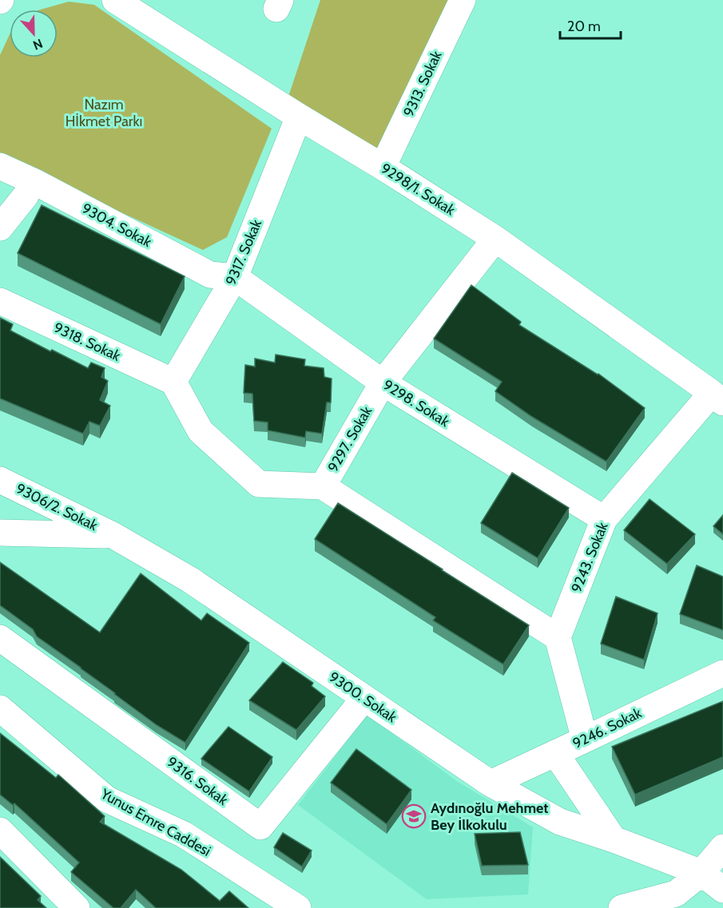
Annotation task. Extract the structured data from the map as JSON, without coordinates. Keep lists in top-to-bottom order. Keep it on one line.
{"streets":{"street":["9313. Sokak","9298/1. Sokak","9304. Sokak","9317. Sokak","9318. Sokak","9298. Sokak","9297. Sokak","9306/2. Sokak","9243. Sokak","9300. Sokak","9246. Sokak","9316. Sokak","Yunus Emre Caddesi"]},"crossings":[["9313. Sokak","9298/1. Sokak"],["9298/1. Sokak","9317. Sokak"],["9298/1. Sokak","9297. Sokak"],["9298/1. Sokak","9243. Sokak"],["9304. Sokak","9317. Sokak"],["9304. Sokak","9298. Sokak"],["9317. Sokak","9318. Sokak"],["9317. Sokak","9298. Sokak"],["9298. Sokak","9297. Sokak"],["9298. Sokak","9243. Sokak"],["9297. Sokak","9243. Sokak"],["9306/2. Sokak","9300. Sokak"],["9300. Sokak","9246. Sokak"],["9300. Sokak","9316. Sokak"]],"parks":["Nazım Hİkmet Parkı"],"places":{"school or university":["Aydınoğlu Mehmet Bey İlkokulu"]},"scale_bar":"20 m","north":"bottom"}
